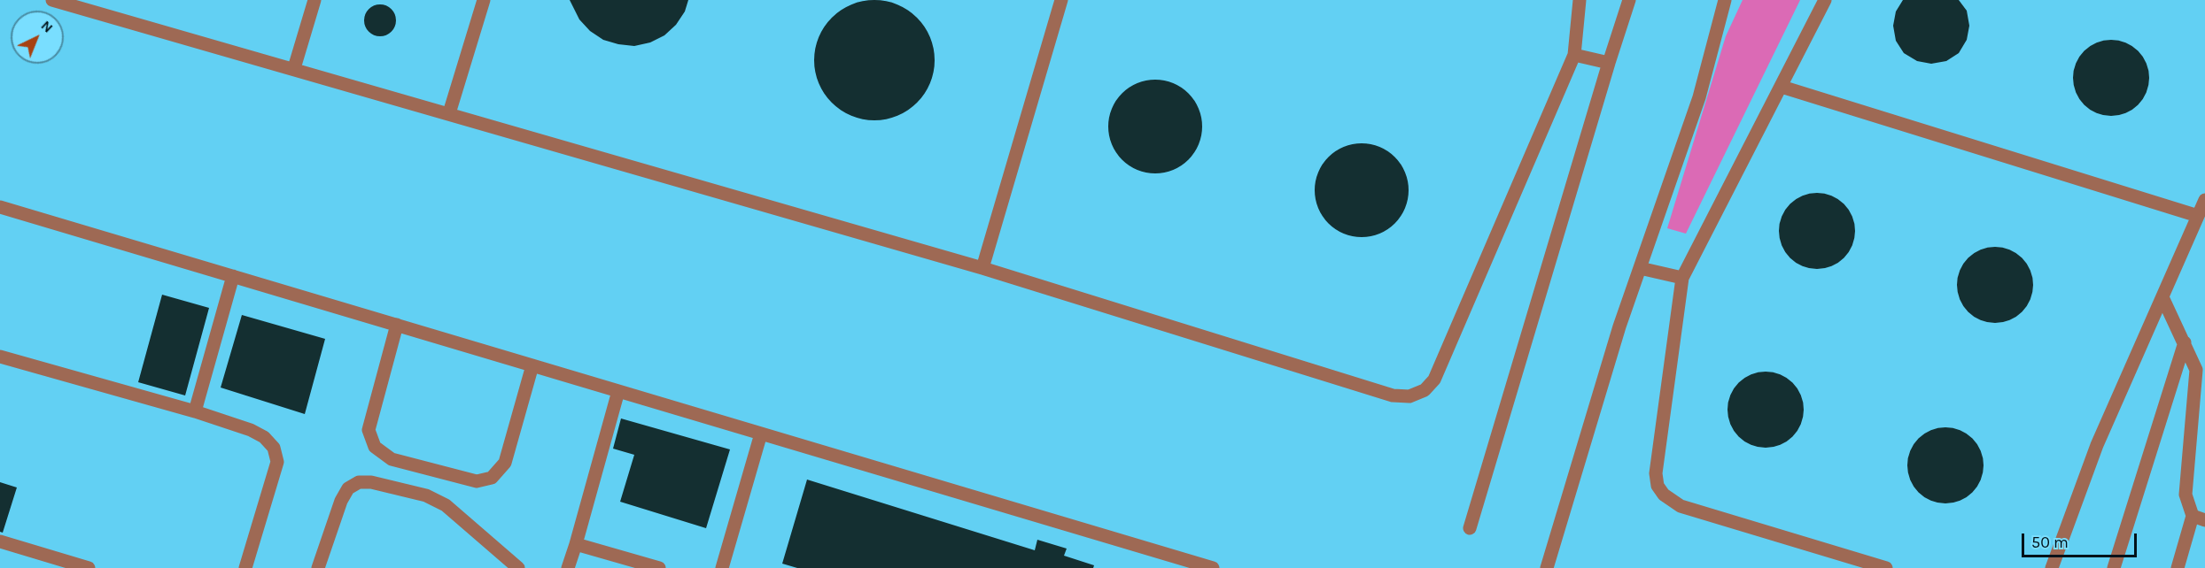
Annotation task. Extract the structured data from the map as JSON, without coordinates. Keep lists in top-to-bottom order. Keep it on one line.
{"scale_bar":"50 m","north":"top right"}
